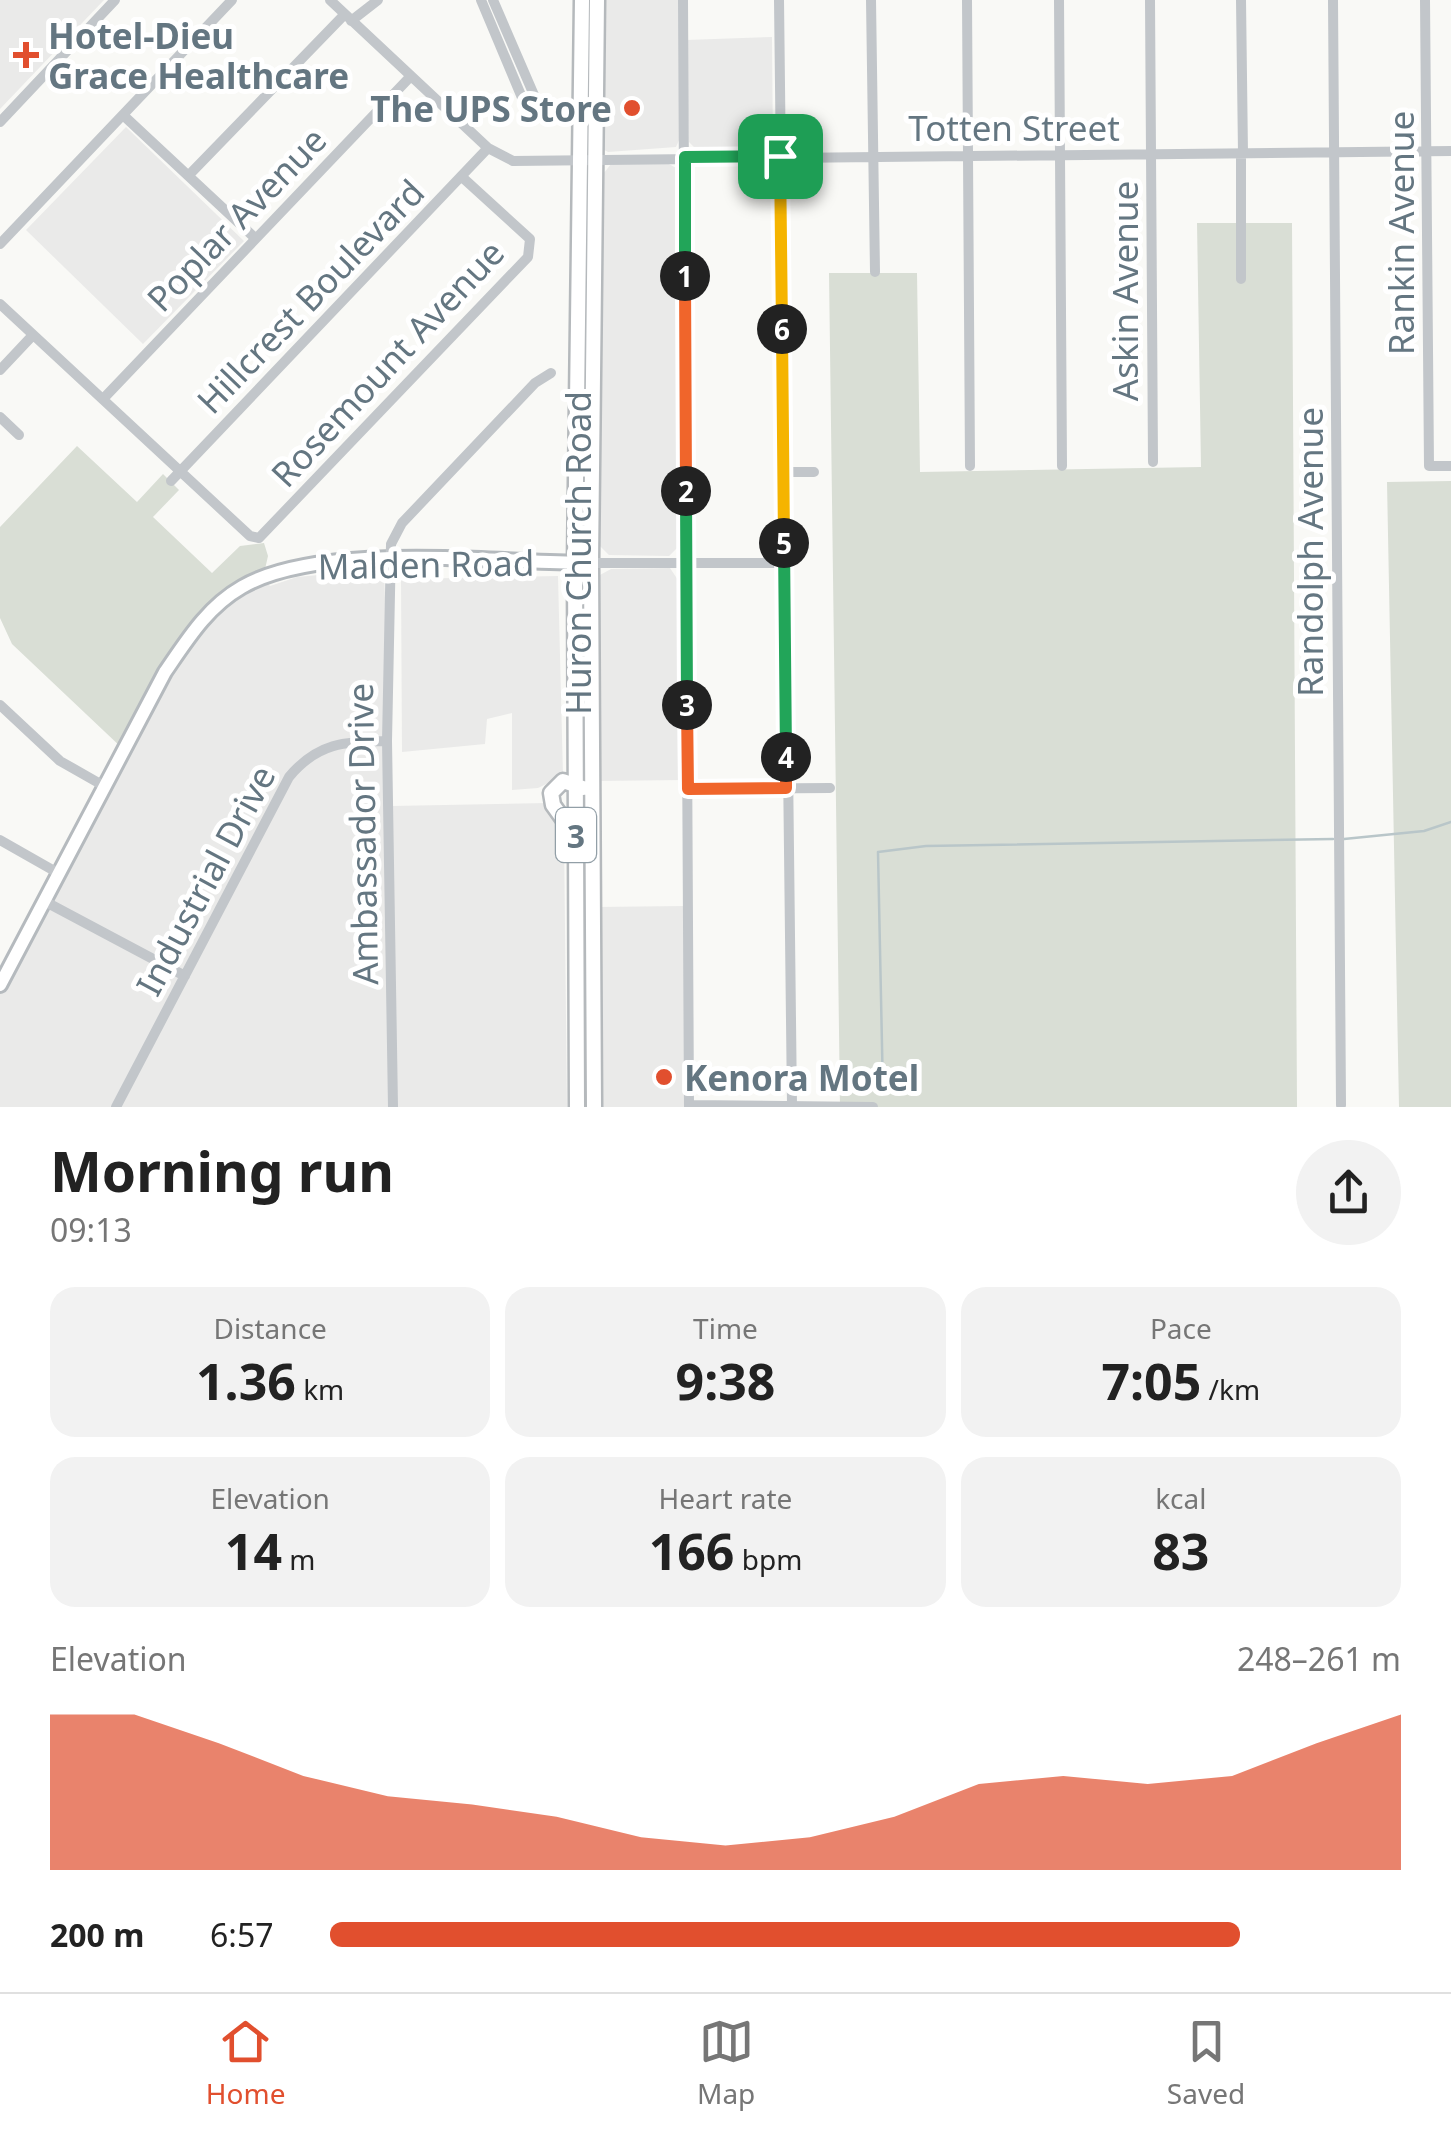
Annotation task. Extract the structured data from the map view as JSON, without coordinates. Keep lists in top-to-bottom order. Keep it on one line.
{"streets":{"highway":["Huron Church Road","3"],"main road":["Malden Road"],"street":["Totten Street","Poplar Avenue","Rankin Avenue","Askin Avenue","Hillcrest Boulevard","Rosemount Avenue","Randolph Avenue","Ambassador Drive","Industrial Drive"]},"crossings":[["Totten Street","Rankin Avenue"],["Totten Street","Askin Avenue"],["Totten Street","Hillcrest Boulevard"],["Totten Street","Randolph Avenue"],["Totten Street","Huron Church Road"],["Hillcrest Boulevard","Rosemount Avenue"],["Huron Church Road","Malden Road"],["Malden Road","Ambassador Drive"],["Ambassador Drive","Industrial Drive"]],"places":{"health":["Hotel-Dieu Grace Healthcare"],"other":["The UPS Store","Kenora Motel"]},"page":{"pins":["1","6","2","5","3","4"],"heading":["Morning run","09:13"],"stats":[["Distance","1.36 km"],["Time","9:38"],["Pace","7:05 /km"],["Elevation","14 m"],["Heart rate","166 bpm"],["kcal","83"]],"chart":["Elevation","248–261 m"],"list":[{"name":"200 m","note":"6:57"}],"tabs":["Home","Map","Saved"]}}
